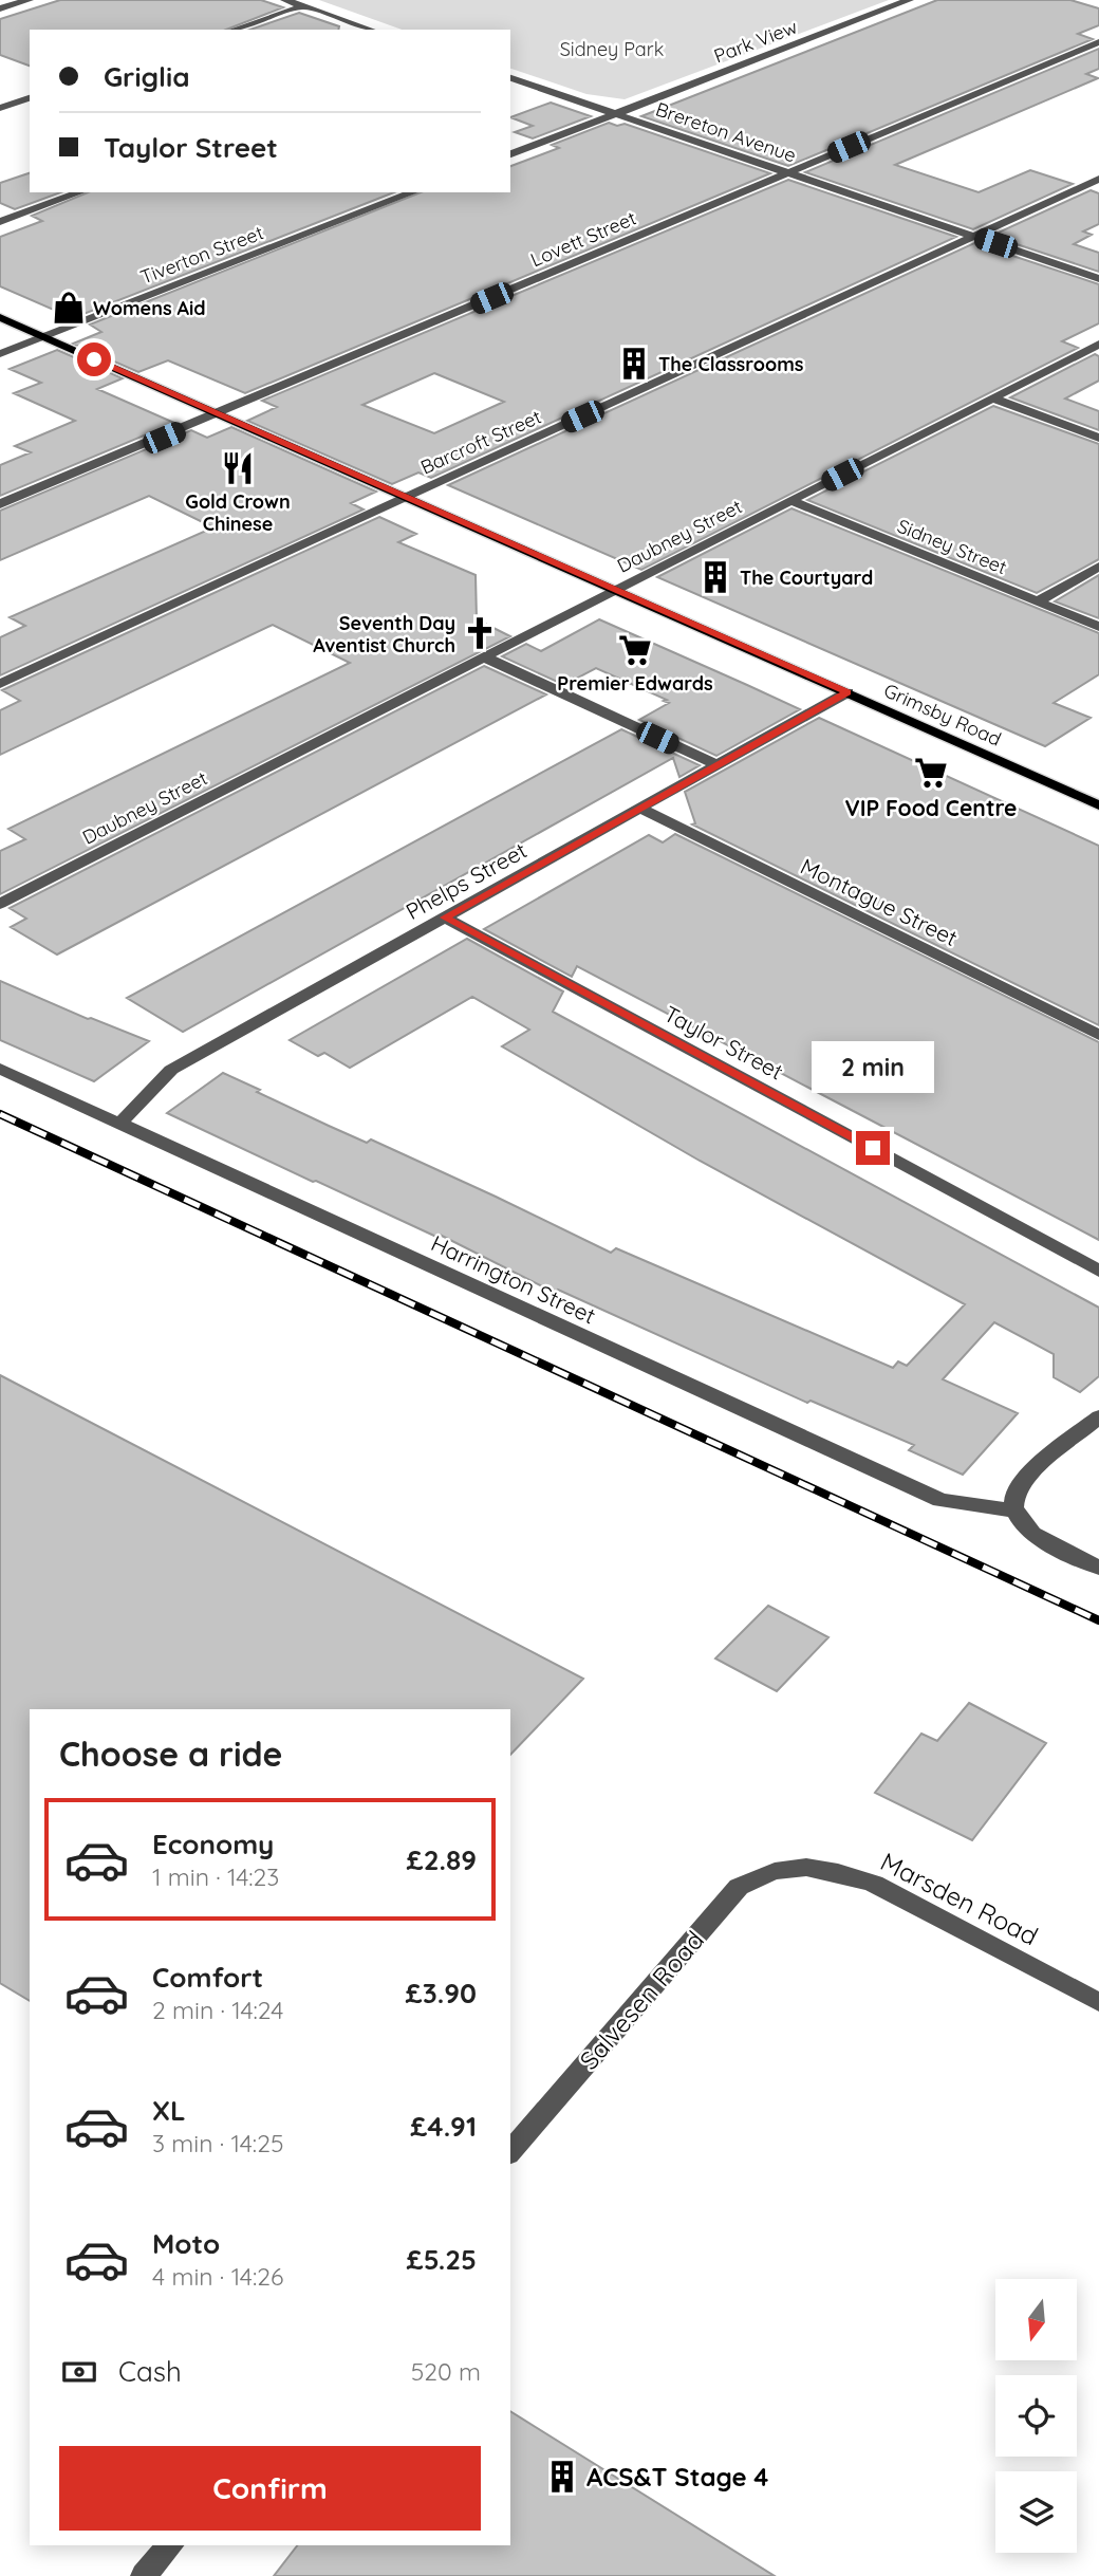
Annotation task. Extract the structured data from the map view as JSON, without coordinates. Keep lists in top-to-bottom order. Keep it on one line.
{"streets":{"main road":["Grimsby Road"],"street":["Park View","Brereton Avenue","Lovett Street","Tiverton Street","Barcroft Street","Daubney Street","Sidney Street","Phelps Street","Montague Street","Taylor Street","Harrington Street","Marsden Road","Salvesen Road"]},"crossings":[["Park View","Brereton Avenue"],["Brereton Avenue","Lovett Street"],["Brereton Avenue","Barcroft Street"],["Lovett Street","Grimsby Road"],["Tiverton Street","Grimsby Road"],["Barcroft Street","Grimsby Road"],["Daubney Street","Sidney Street"],["Daubney Street","Grimsby Road"],["Grimsby Road","Phelps Street"],["Phelps Street","Montague Street"],["Phelps Street","Taylor Street"],["Phelps Street","Harrington Street"],["Marsden Road","Salvesen Road"]],"parks":["Sidney Park"],"places":{"shop":["Womens Aid"],"building":["The Classrooms","The Courtyard","ACS&T Stage 4"],"restaurant":["Gold Crown Chinese"],"church":["Seventh Day Aventist Church"],"supermarket":["Premier Edwards","VIP Food Centre"]},"north":"bottom","page":{"banner":["Griglia","Taylor Street"],"bubble":"2 min","heading":"Choose a ride","list":[{"name":"Economy","note":"1 min · 14:23","value":"£2.89"},{"name":"Comfort","note":"2 min · 14:24","value":"£3.90"},{"name":"XL","note":"3 min · 14:25","value":"£4.91"},{"name":"Moto","note":"4 min · 14:26","value":"£5.25"}],"pay":["Cash","520 m"],"buttons":"Confirm"}}
